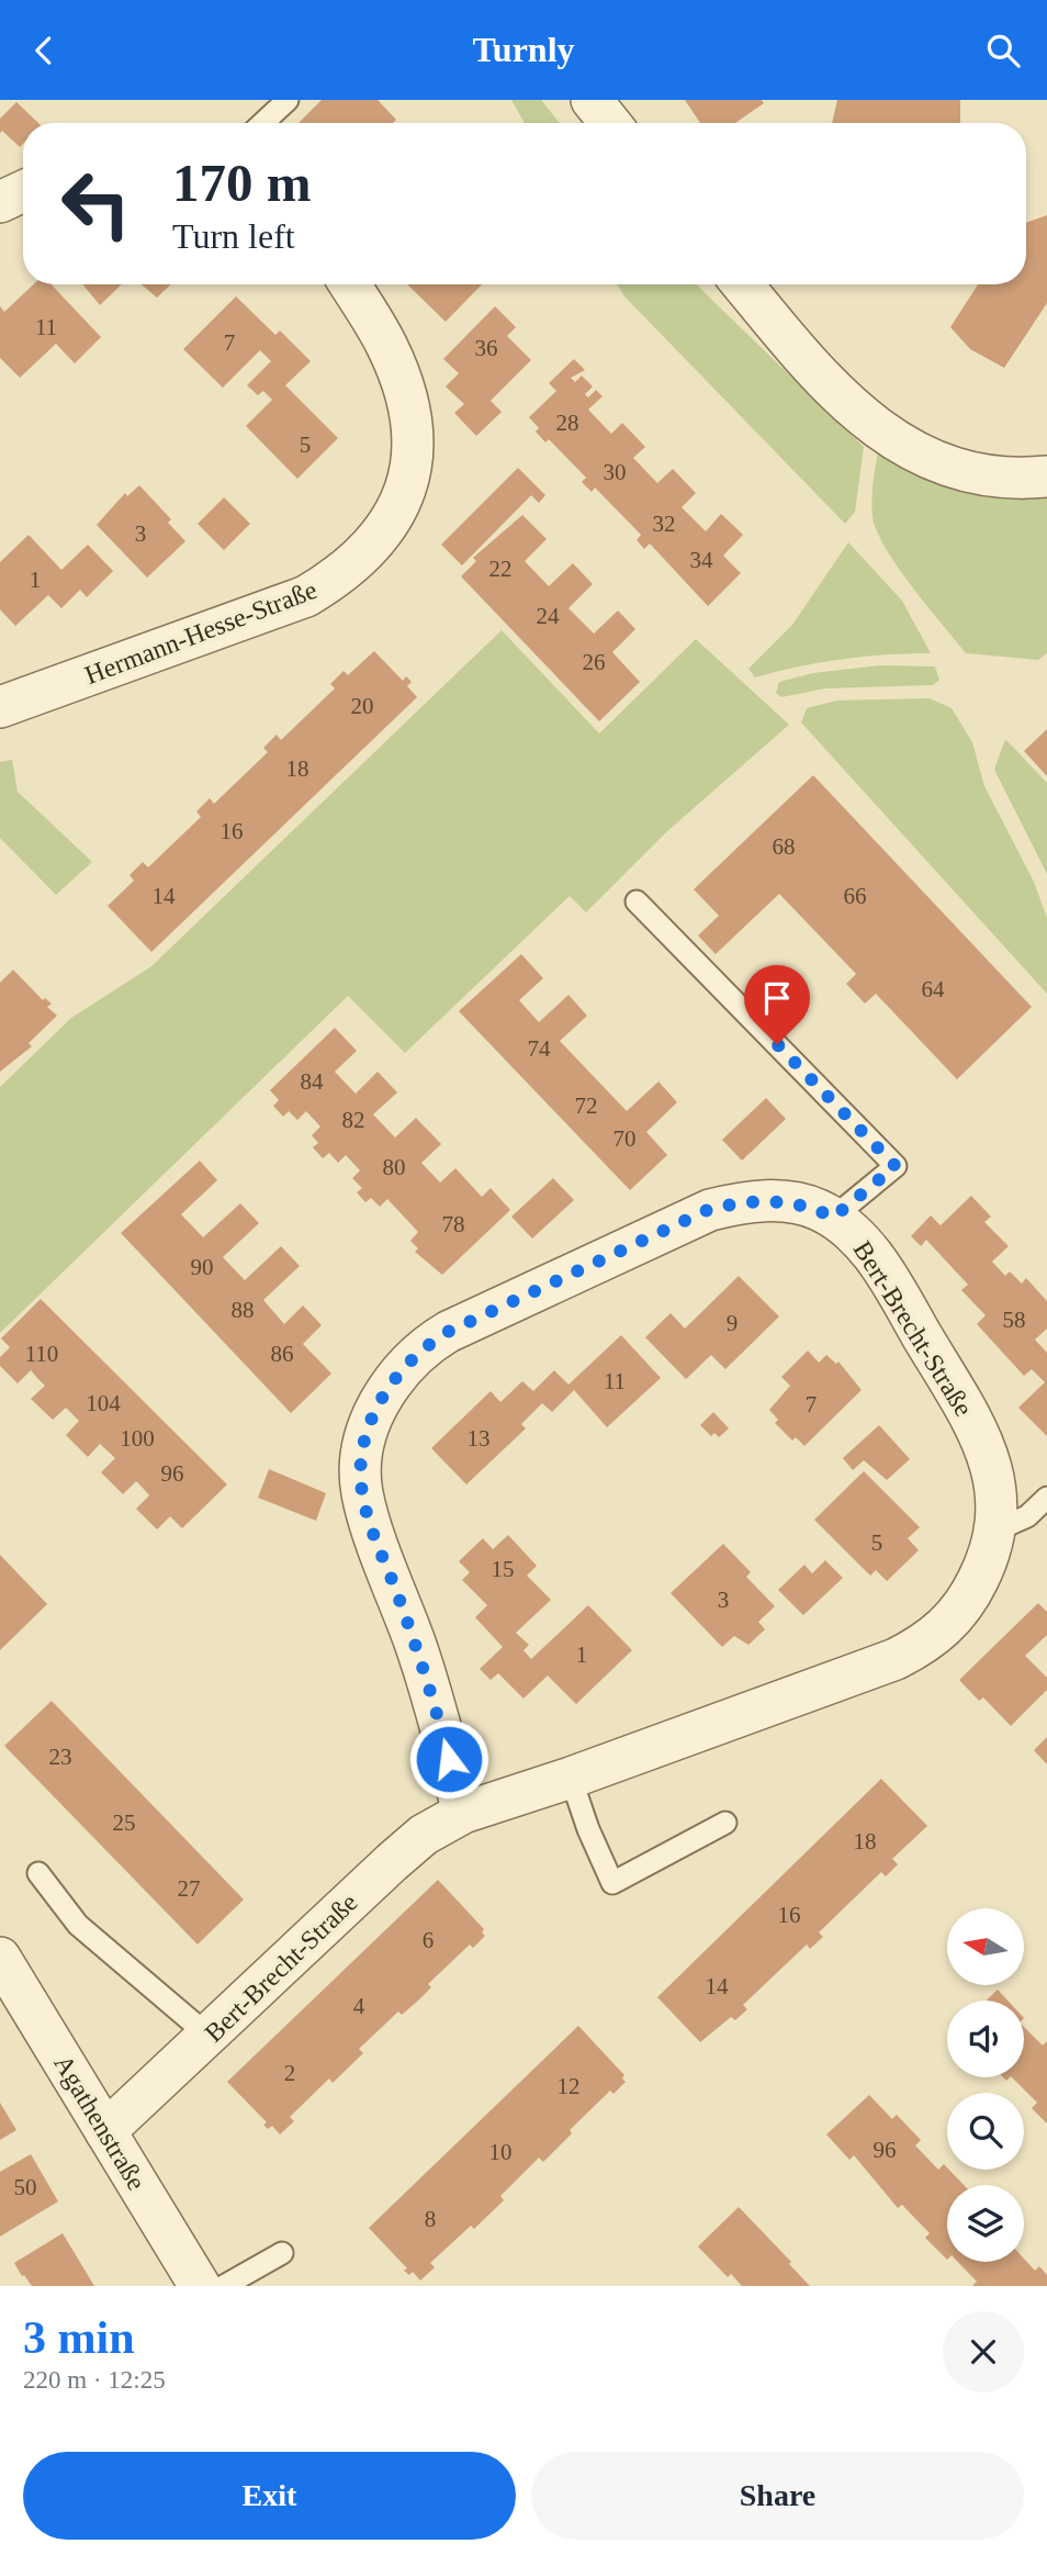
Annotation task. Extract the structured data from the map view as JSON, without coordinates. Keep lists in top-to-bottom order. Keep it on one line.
{"streets":{"street":["Hermann-Hesse-Straße","Bert-Brecht-Straße","Agathenstraße"]},"crossings":[["Bert-Brecht-Straße","Agathenstraße"]],"house_numbers":["11","7","36","28","5","30","32","3","34","22","1","24","26","20","18","16","68","14","66","64","74","84","72","82","70","80","78","90","88","58","9","110","86","11","104","7","100","13","96","5","15","3","1","23","25","18","27","16","6","14","4","2","12","96","10","50","8"],"north":"left","page":{"header":"Turnly","turn":["170 m","Turn left"],"heading":["3 min","220 m · 12:25"],"buttons":["Exit","Share"]}}
